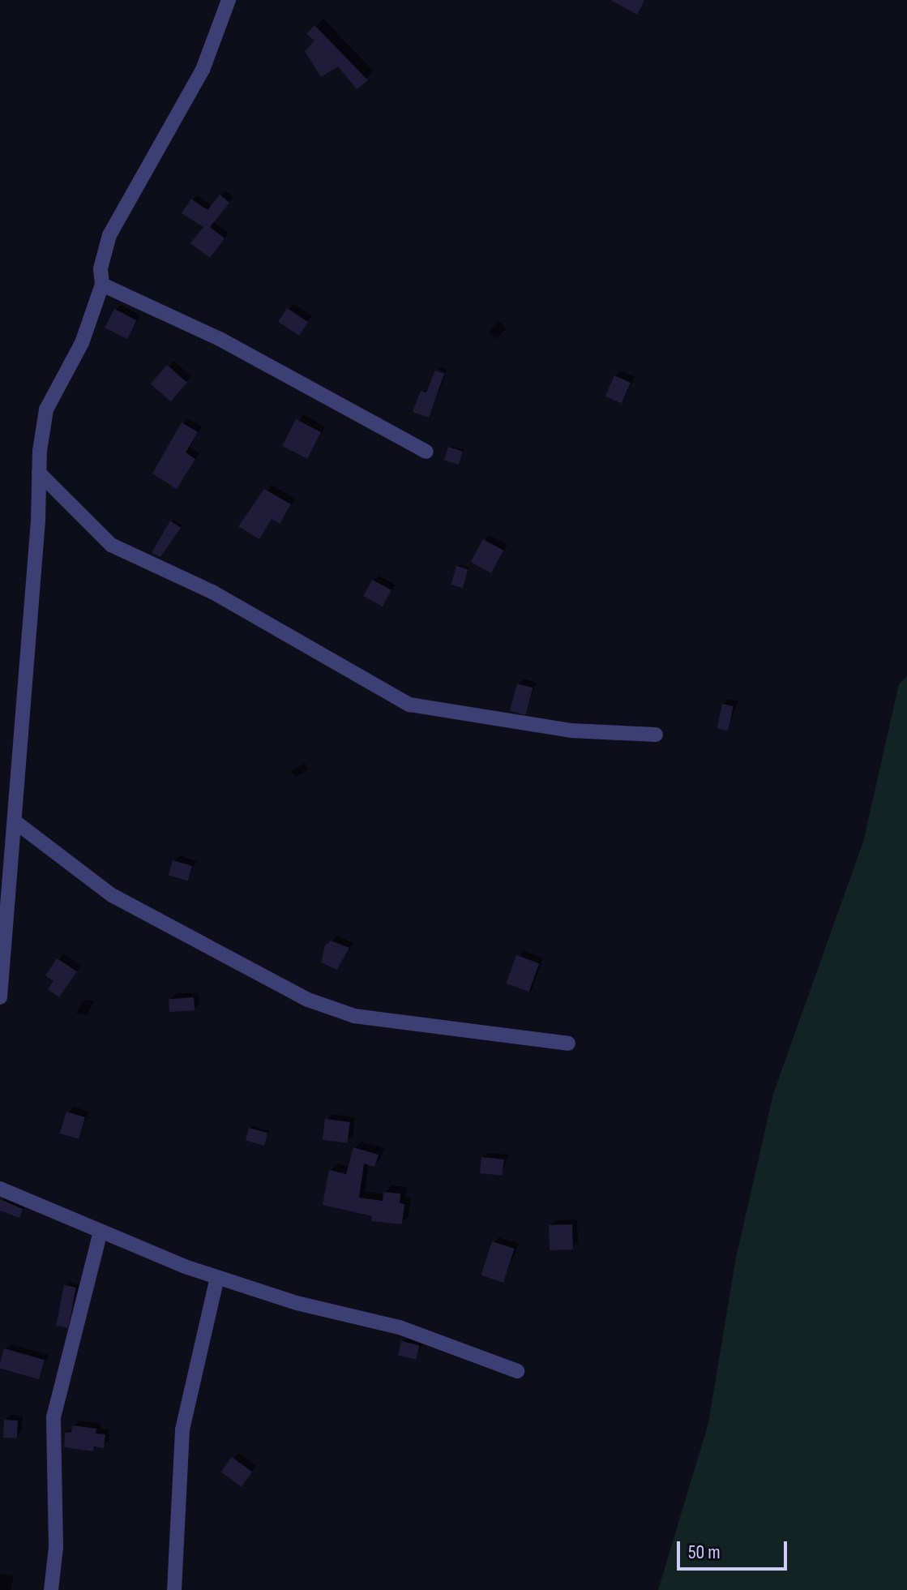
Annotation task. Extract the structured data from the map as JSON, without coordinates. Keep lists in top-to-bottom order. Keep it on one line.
{"scale_bar":"50 m"}
